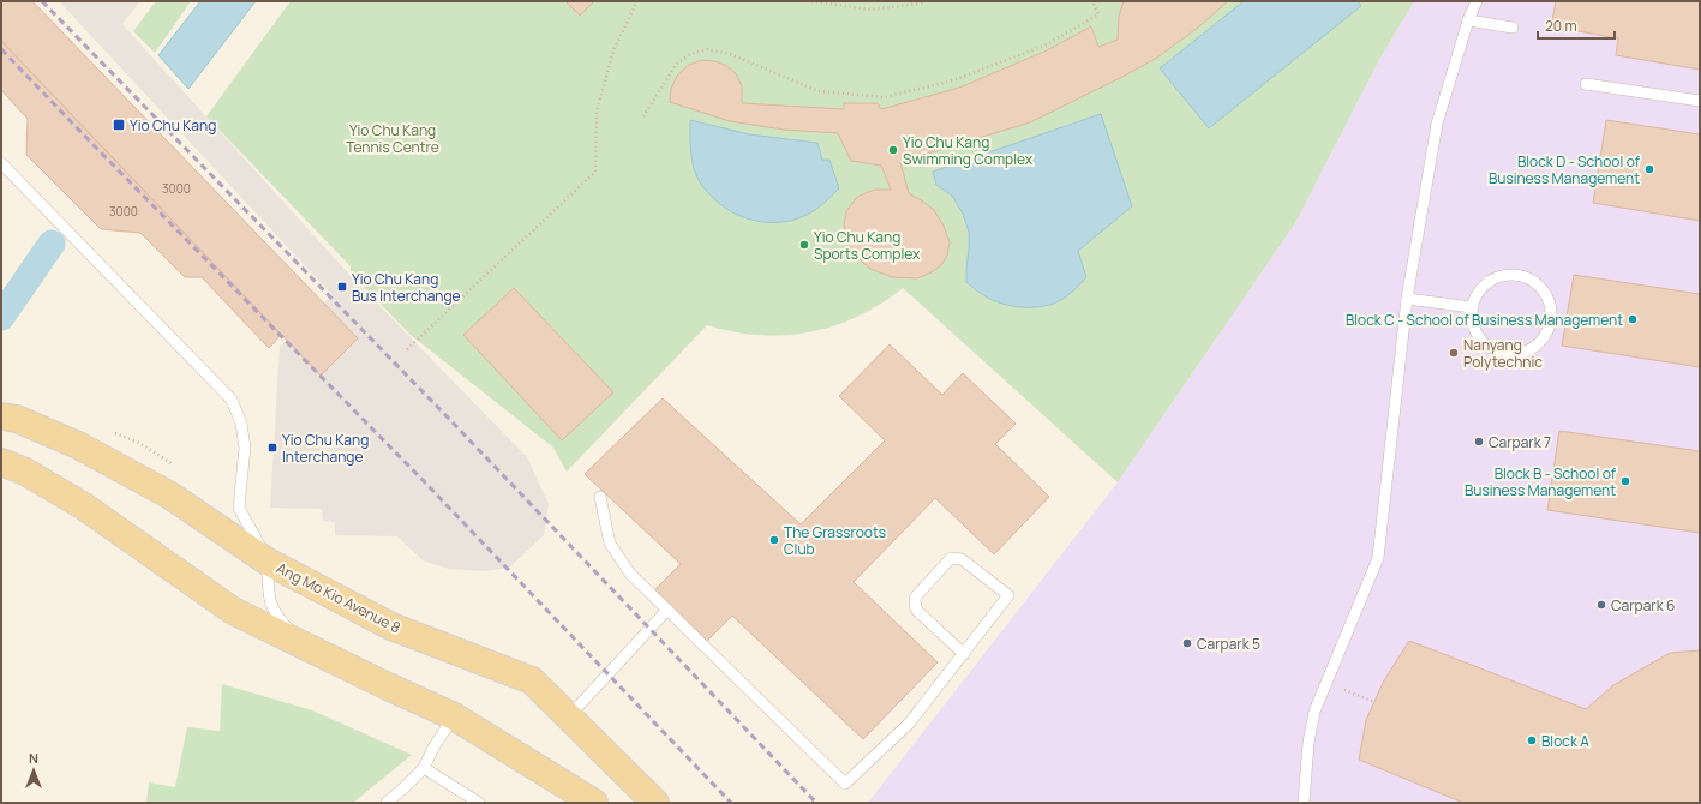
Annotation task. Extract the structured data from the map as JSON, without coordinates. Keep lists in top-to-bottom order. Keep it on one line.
{"streets":{"main road":["Ang Mo Kio Avenue 8"]},"parks":["Yio Chu Kang Tennis Centre"],"places":{"transit":["Yio Chu Kang","Yio Chu Kang Bus Interchange","Yio Chu Kang Interchange"],"other":["Yio Chu Kang Swimming Complex","Block D - School of Business Management","Yio Chu Kang Sports Complex","Block C - School of Business Management","Nanyang Polytechnic","Carpark 7","Block B - School of Business Management","The Grassroots Club","Carpark 6","Carpark 5","Block A"]},"house_numbers":["3000","3000"],"scale_bar":"20 m","north":"top"}
